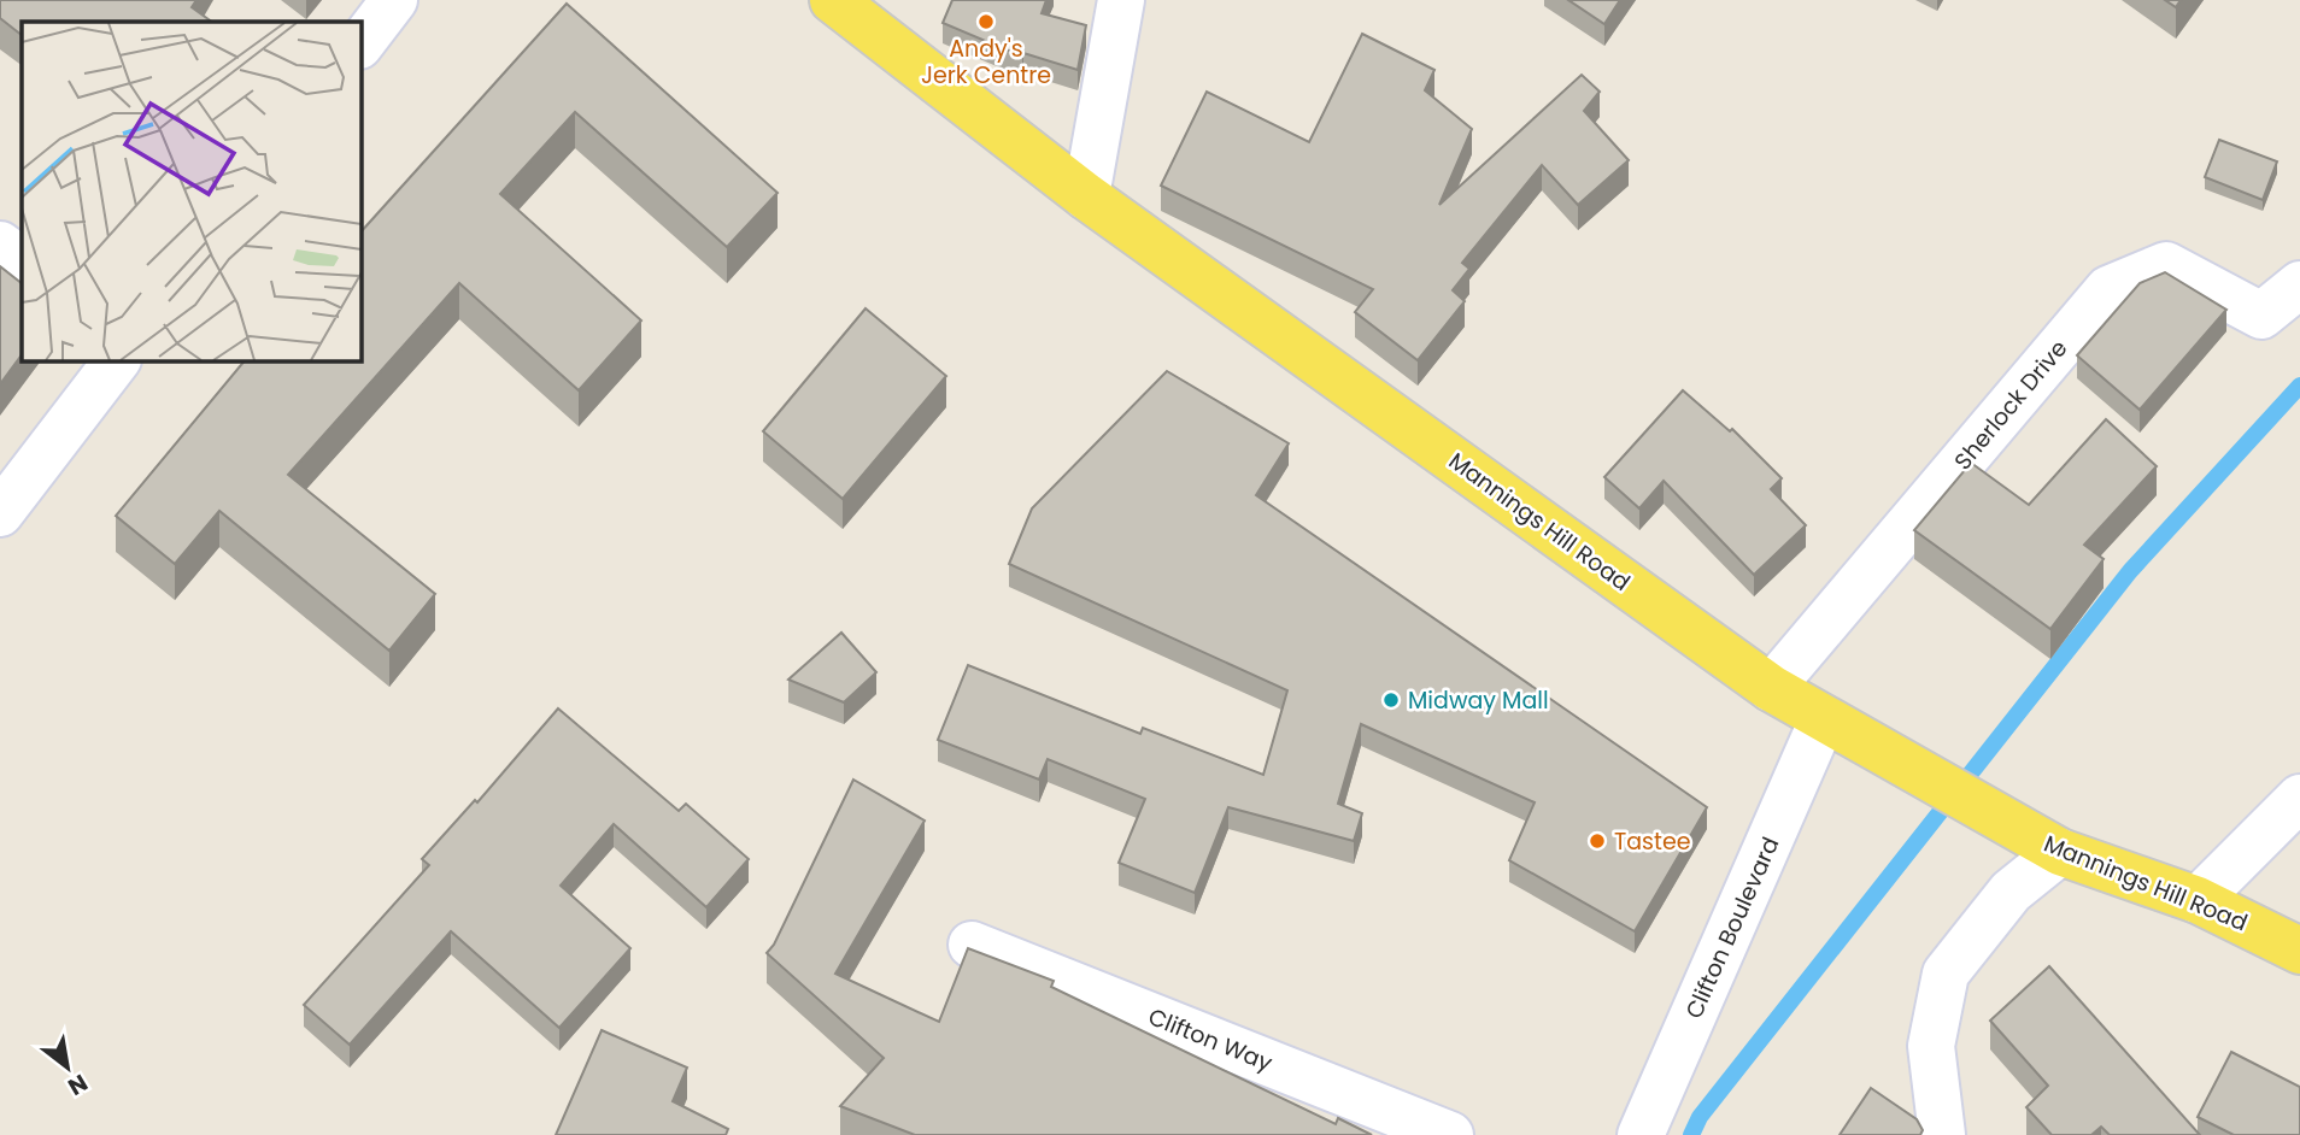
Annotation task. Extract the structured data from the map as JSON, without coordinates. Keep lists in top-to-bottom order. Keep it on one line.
{"streets":{"main road":["Mannings Hill Road"],"street":["Sherlock Drive","Clifton Boulevard","Clifton Way"]},"crossings":[["Sherlock Drive","Mannings Hill Road"],["Mannings Hill Road","Clifton Boulevard"]],"places":["Andy's Jerk Centre","Midway Mall","Tastee"],"north":"bottom right"}
